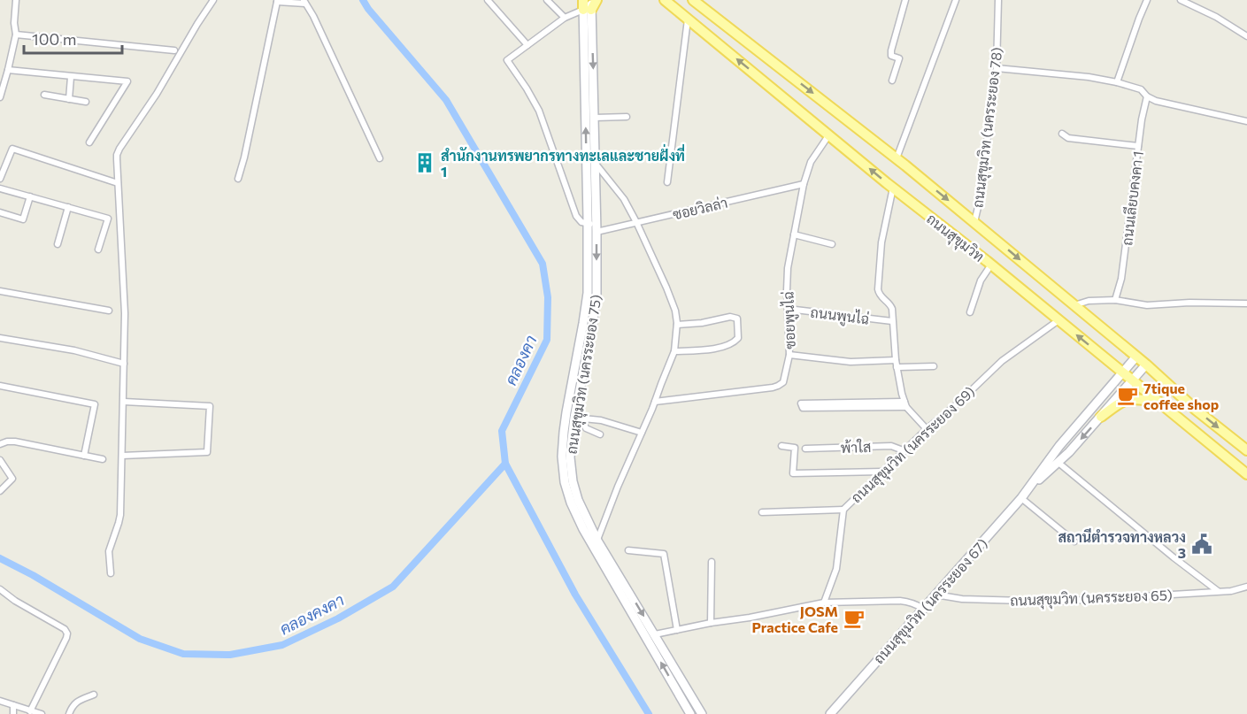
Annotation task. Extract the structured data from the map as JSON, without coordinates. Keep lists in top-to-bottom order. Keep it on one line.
{"streets":{"main road":["ถนนสุขุมวิท"],"street":["ถนนสุขุมวิท (นครระยอง 78)","ถนนเลียบคงคา 1","ซอยวิลล่า","ถนนพูนไฉ่","ซอยพูนไฉ่","ถนนสุขุมวิท (นครระยอง 75)","ถนนสุขุมวิท (นครระยอง 69)","พ้าใส","ถนนสุขุมวิท (นครระยอง 65)","ถนนสุขุมวิท (นครระยอง 67)"]},"crossings":[["ถนนสุขุมวิท (นครระยอง 78)","ถนนสุขุมวิท"],["ซอยวิลล่า","ซอยพูนไฉ่"],["ซอยวิลล่า","ถนนสุขุมวิท (นครระยอง 75)"],["ถนนสุขุมวิท","ซอยพูนไฉ่"],["ถนนสุขุมวิท","ถนนสุขุมวิท (นครระยอง 69)"],["ถนนสุขุมวิท","ถนนสุขุมวิท (นครระยอง 67)"],["ถนนพูนไฉ่","ซอยพูนไฉ่"],["ถนนสุขุมวิท (นครระยอง 69)","พ้าใส"],["ถนนสุขุมวิท (นครระยอง 65)","ถนนสุขุมวิท (นครระยอง 67)"]],"water":["คลองคา","คลองคงคา"],"places":{"building":["สำนักงานทรพยากรทางทะเลและชายฝั่งที่ 1"],"cafe":["7tique coffee shop","JOSM Practice Cafe"],"public building":["สถานีตำรวจทางหลวง 3"]},"scale_bar":"100 m"}
